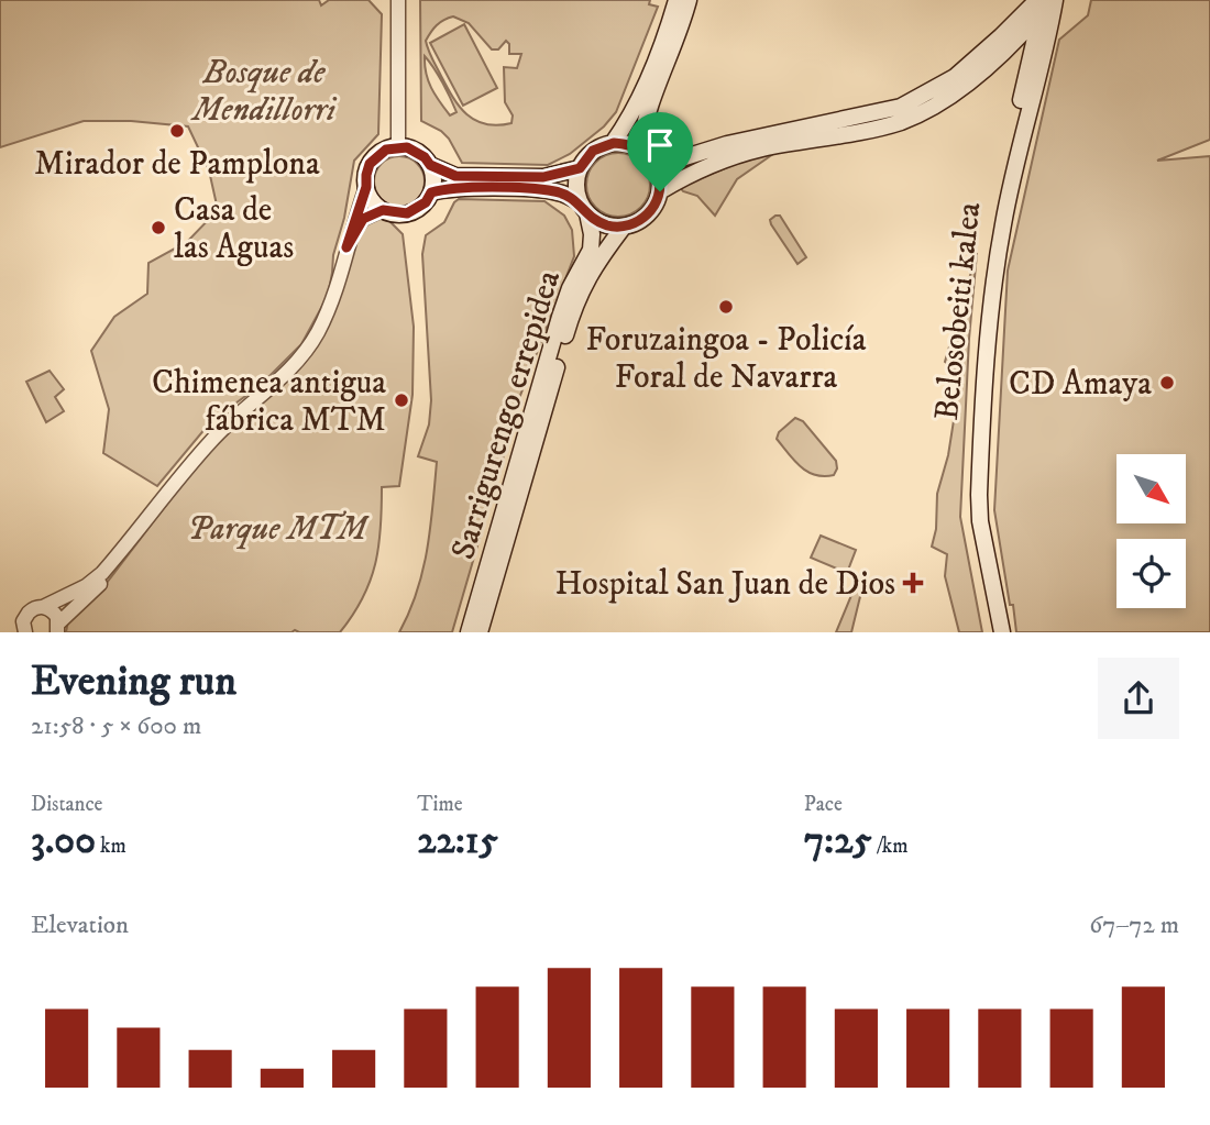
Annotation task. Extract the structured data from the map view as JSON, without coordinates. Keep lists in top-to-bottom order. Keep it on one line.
{"streets":{"main road":["Belosobeiti kalea","Sarrigurengo errepidea"]},"parks":["Bosque de Mendillorri","Parque MTM"],"places":{"other":["Mirador de Pamplona","Casa de las Aguas","Foruzaingoa - Policía Foral de Navarra","CD Amaya","Chimenea antigua fábrica MTM"],"health":["Hospital San Juan de Dios"]},"north":"bottom right","page":{"heading":["Evening run","21:58 · 5 × 600 m"],"stats":[["Distance","3.00 km"],["Time","22:15"],["Pace","7:25 /km"]],"chart":["Elevation","67–72 m"]}}
